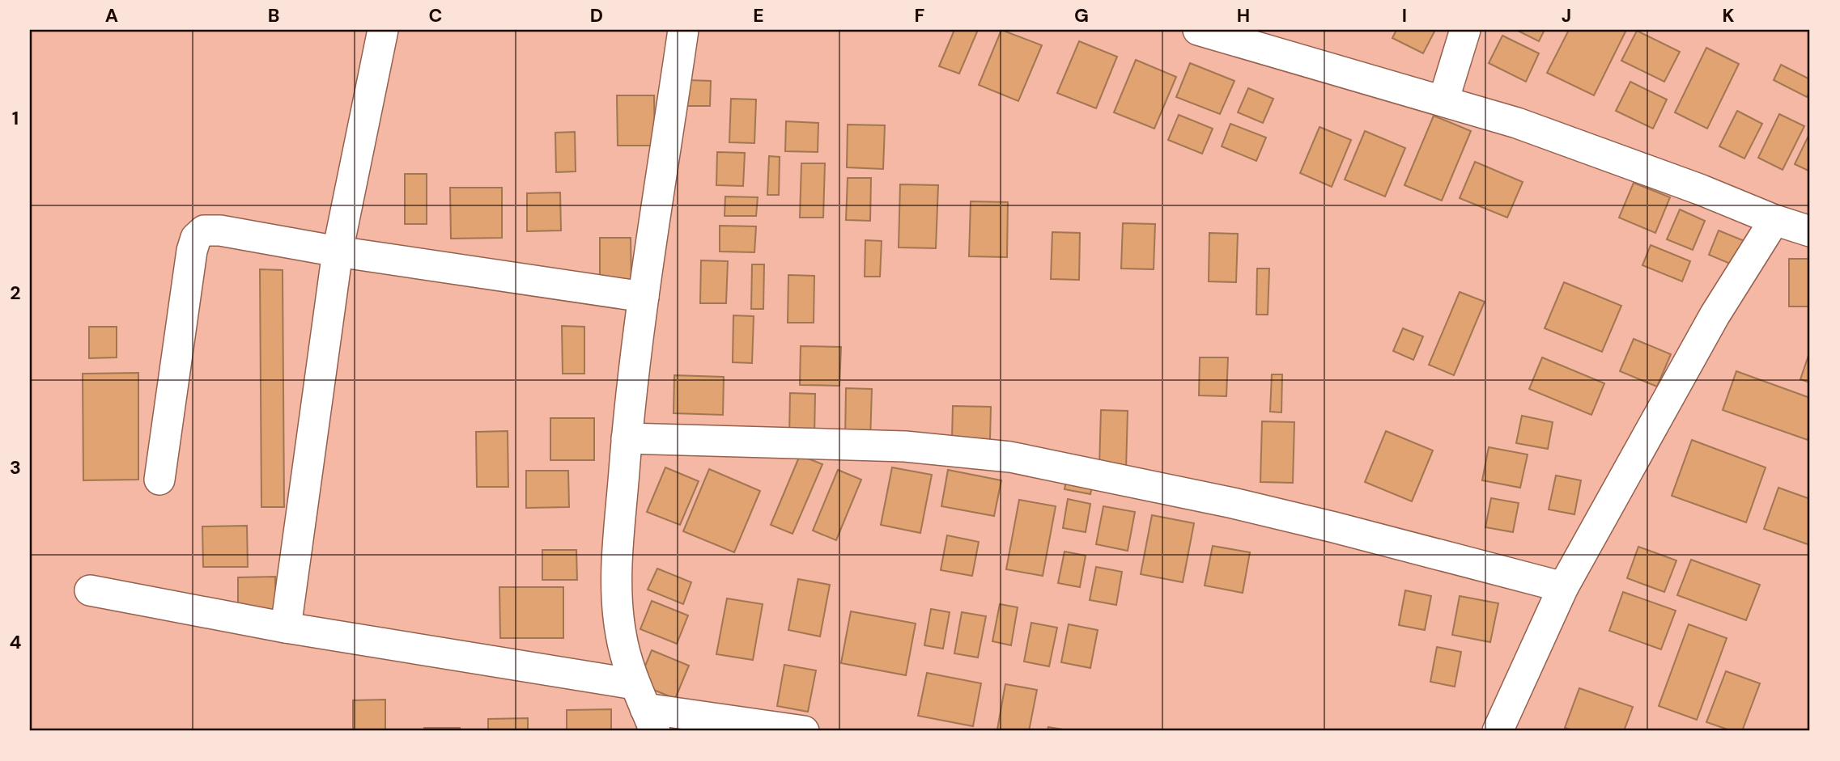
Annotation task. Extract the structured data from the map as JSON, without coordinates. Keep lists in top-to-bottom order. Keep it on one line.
{"grid":{"columns":["A","B","C","D","E","F","G","H","I","J","K"],"rows":["1","2","3","4"]}}
